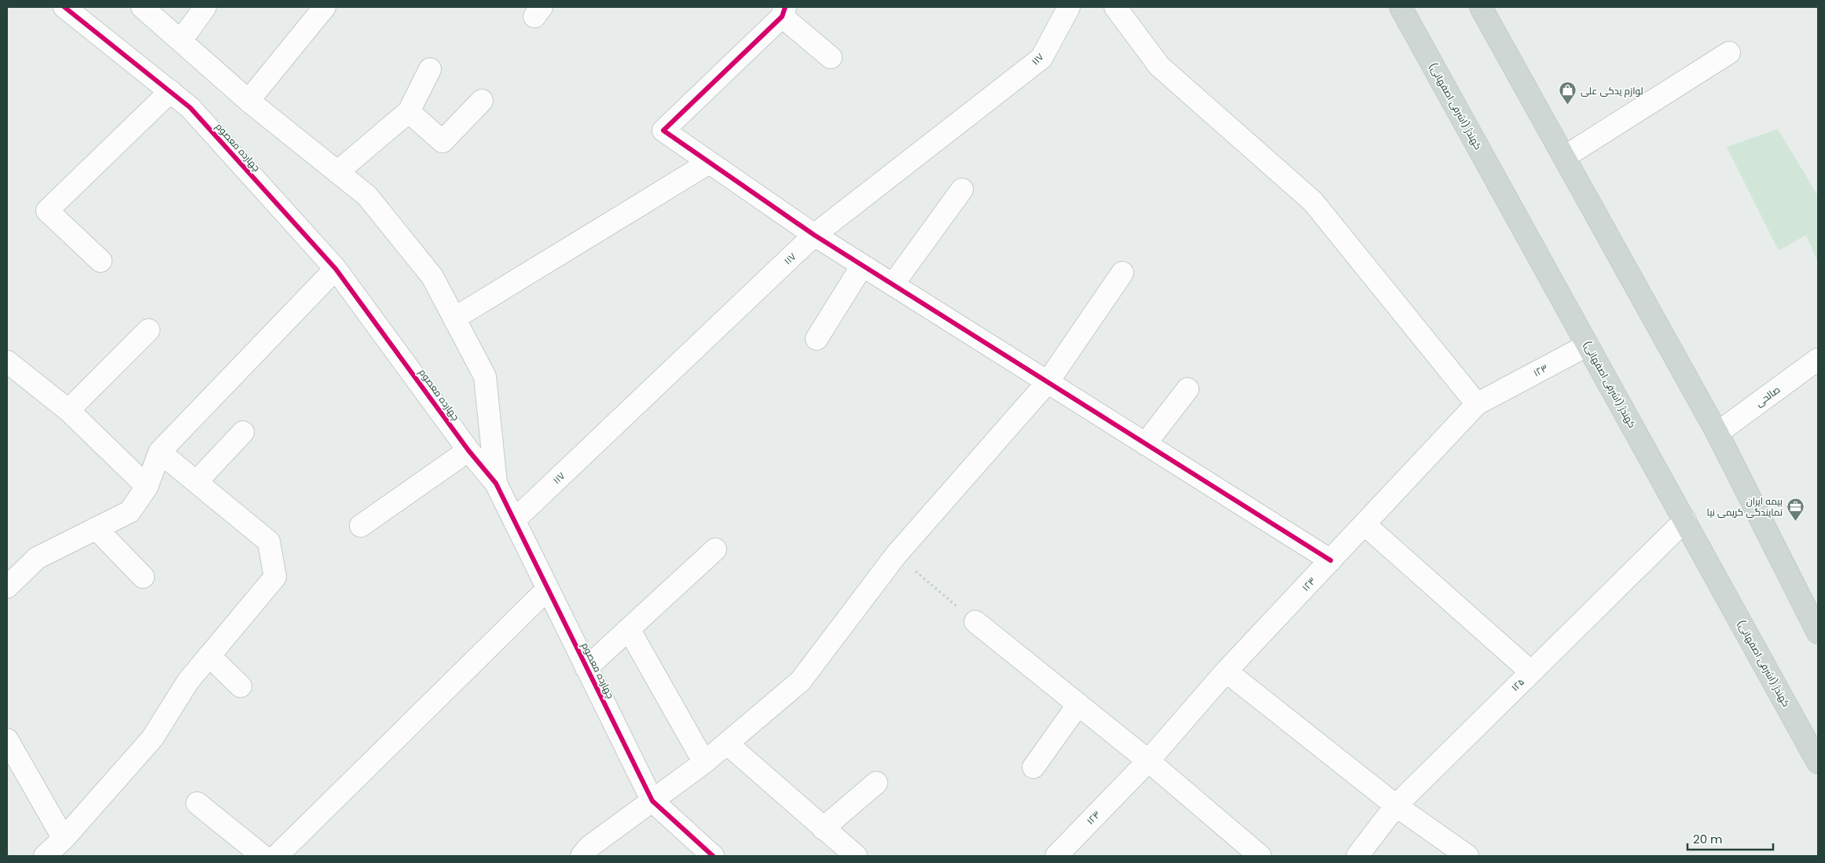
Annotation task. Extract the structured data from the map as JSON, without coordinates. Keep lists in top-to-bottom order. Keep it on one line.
{"streets":{"main road":["کهندژ (اشرفی اصفهانی)"],"street":["۱۱۷","چهارده معصوم","۱۲۳","صالحی","۱۲۵"]},"crossings":[["۱۱۷","چهارده معصوم"],["کهندژ (اشرفی اصفهانی)","۱۲۳"],["کهندژ (اشرفی اصفهانی)","۱۲۵"]],"places":{"shop":["لوازم یدکی علی"],"office":["بیمه ایران نمایندگی کریمی نیا"]},"scale_bar":"20 m"}
